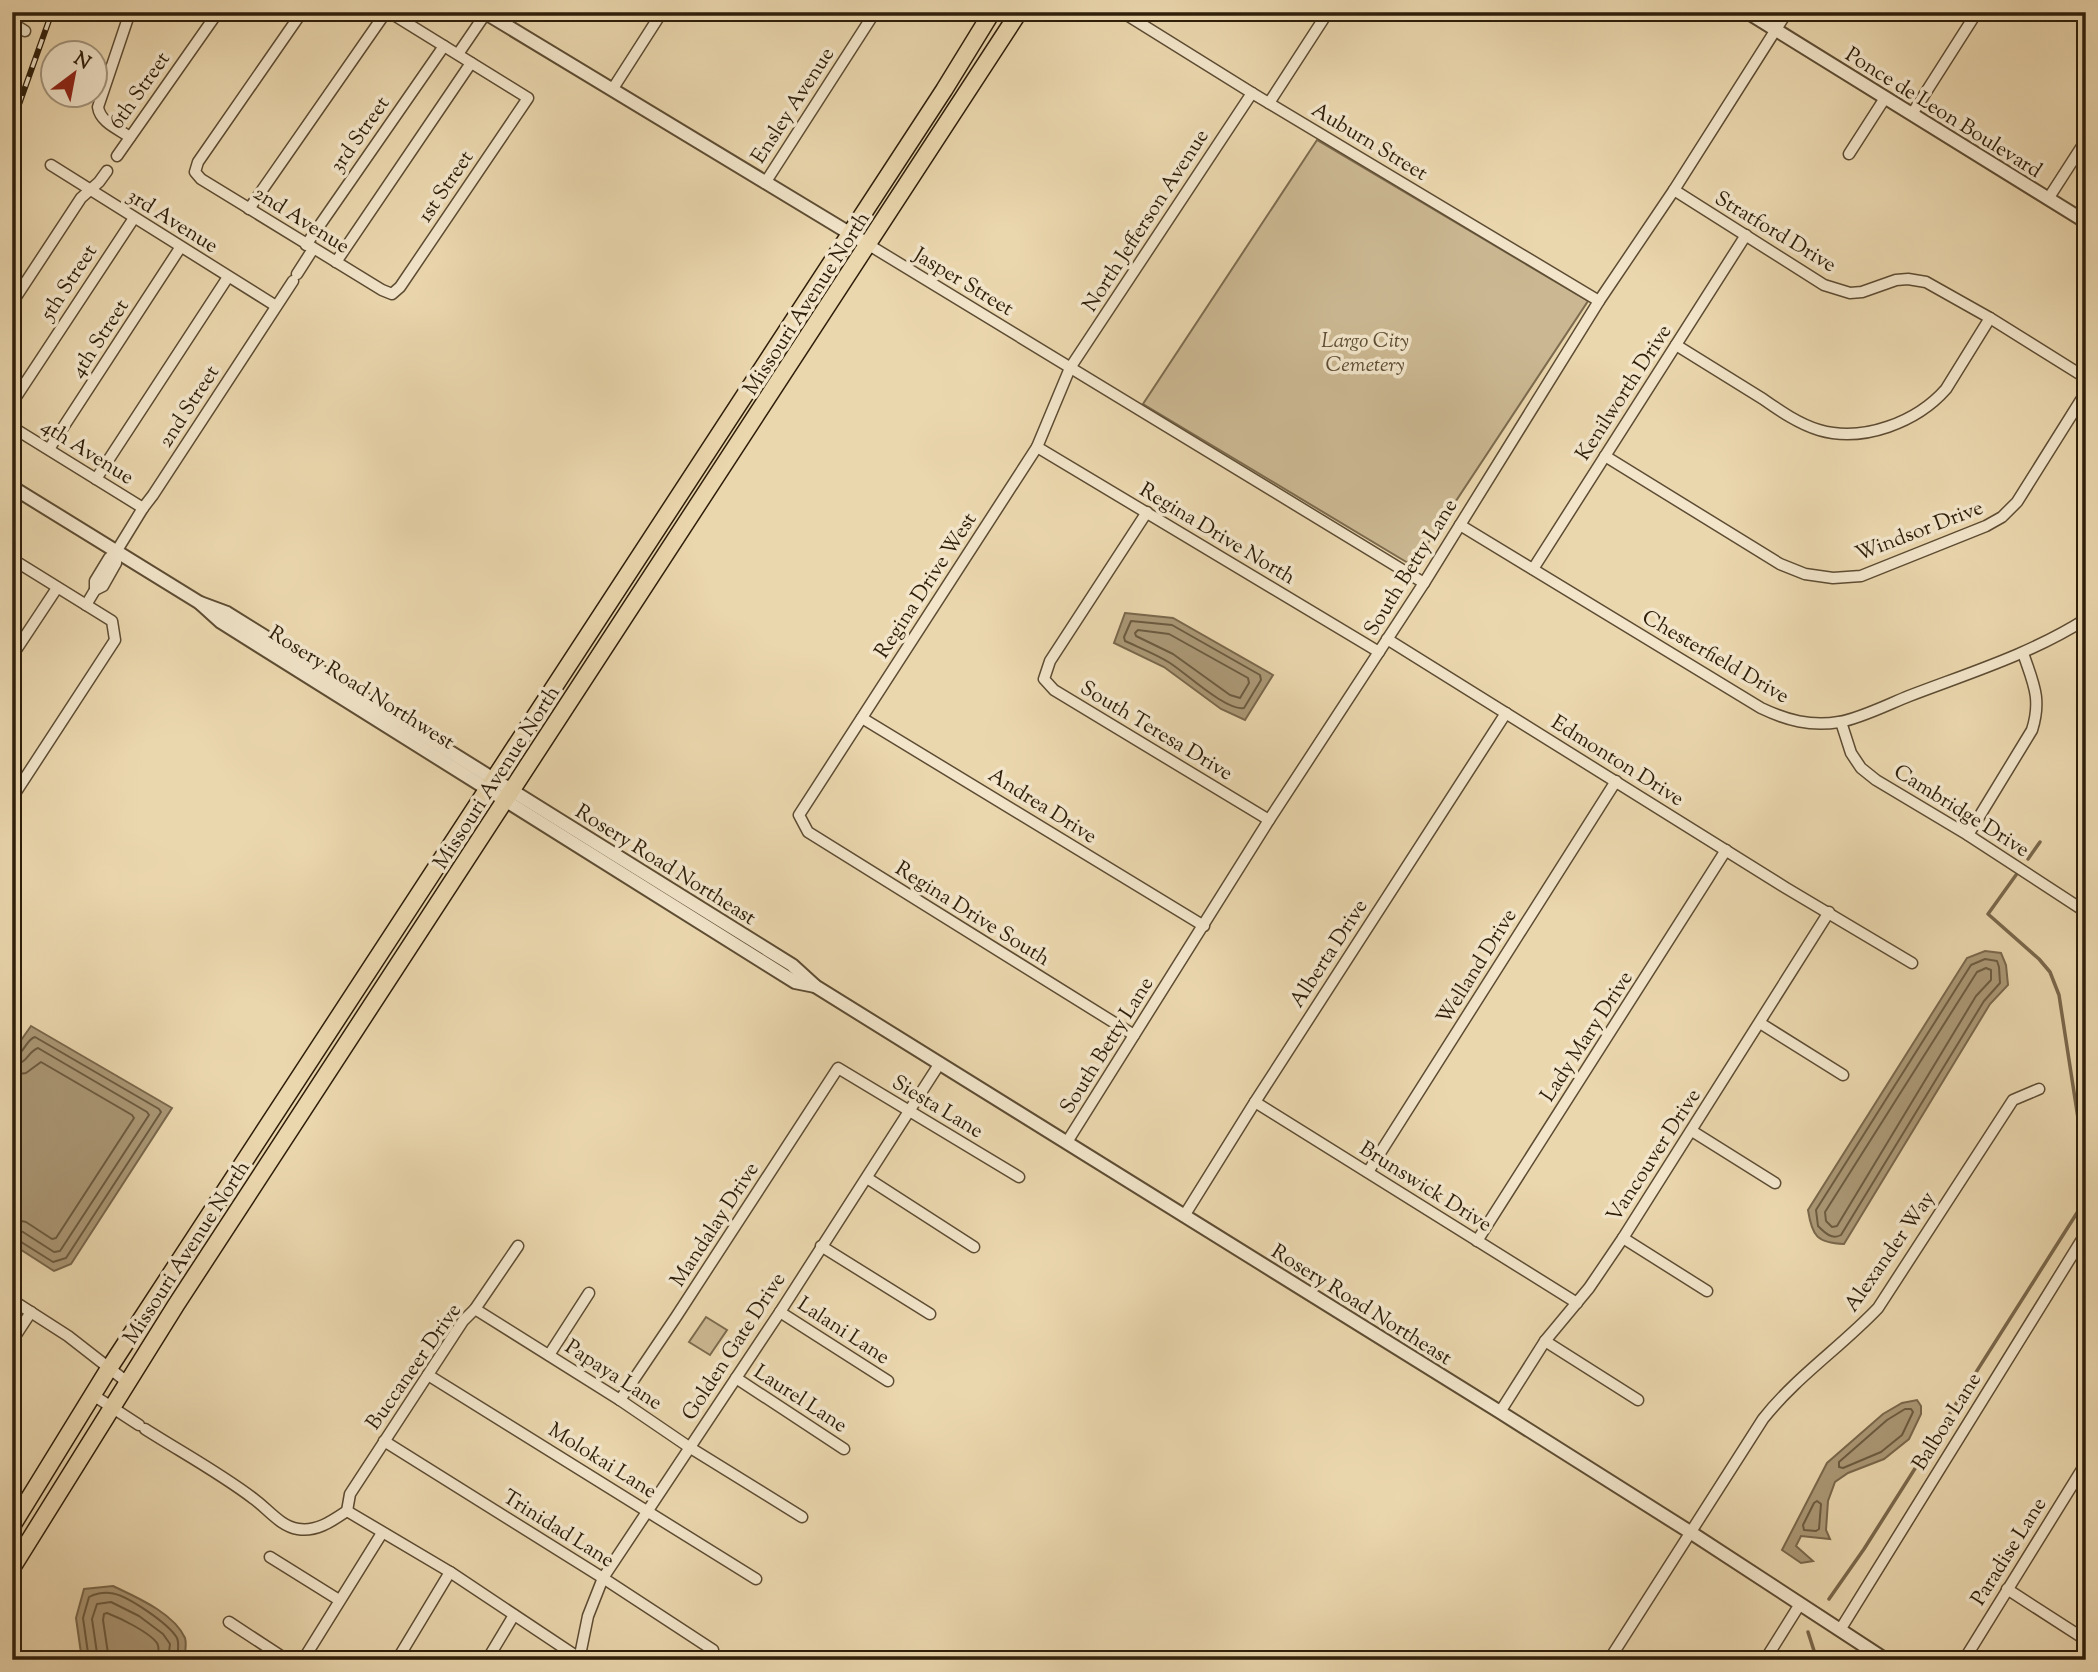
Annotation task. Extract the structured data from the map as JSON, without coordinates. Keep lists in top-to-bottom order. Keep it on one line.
{"streets":{"main road":["Missouri Avenue North"],"street":["6th Street","Ensley Avenue","Ponce de Leon Boulevard","3rd Street","Auburn Street","1st Street","2nd Avenue","3rd Avenue","North Jefferson Avenue","Stratford Drive","Jasper Street","5th Street","4th Street","Kenilworth Drive","2nd Street","4th Avenue","Windsor Drive","Regina Drive North","South Betty Lane","Regina Drive West","Chesterfield Drive","Rosery Road Northwest","South Teresa Drive","Edmonton Drive","Andrea Drive","Cambridge Drive","Rosery Road Northeast","Regina Drive South","Alberta Drive","Welland Drive","Lady Mary Drive","Siesta Lane","Vancouver Drive","Brunswick Drive","Mandalay Drive","Alexander Way","Lalani Lane","Golden Gate Drive","Buccaneer Drive","Papaya Lane","Laurel Lane","Balboa Lane","Molokai Lane","Trinidad Lane","Paradise Lane"]},"crossings":[["Ensley Avenue","Jasper Street"],["Ponce de Leon Boulevard","South Betty Lane"],["3rd Street","2nd Avenue"],["3rd Street","2nd Street"],["Auburn Street","North Jefferson Avenue"],["Auburn Street","South Betty Lane"],["1st Street","2nd Avenue"],["2nd Avenue","2nd Street"],["3rd Avenue","5th Street"],["3rd Avenue","4th Street"],["3rd Avenue","2nd Street"],["North Jefferson Avenue","Jasper Street"],["North Jefferson Avenue","Regina Drive West"],["Stratford Drive","Kenilworth Drive"],["Stratford Drive","South Betty Lane"],["Jasper Street","Missouri Avenue North"],["Jasper Street","South Betty Lane"],["Jasper Street","Regina Drive West"],["Missouri Avenue North","Rosery Road Northwest"],["Missouri Avenue North","Rosery Road Northeast"],["4th Street","4th Avenue"],["Kenilworth Drive","Windsor Drive"],["Kenilworth Drive","Chesterfield Drive"],["2nd Street","4th Avenue"],["2nd Street","Rosery Road Northwest"],["Regina Drive North","South Betty Lane"],["Regina Drive North","Regina Drive West"],["Regina Drive North","South Teresa Drive"],["South Betty Lane","Chesterfield Drive"],["South Betty Lane","South Teresa Drive"],["South Betty Lane","Edmonton Drive"],["South Betty Lane","Andrea Drive"],["South Betty Lane","Rosery Road Northeast"],["South Betty Lane","Regina Drive South"],["Regina Drive West","Andrea Drive"],["Regina Drive West","Regina Drive South"],["Chesterfield Drive","Cambridge Drive"],["Rosery Road Northwest","Rosery Road Northeast"],["Edmonton Drive","Alberta Drive"],["Edmonton Drive","Welland Drive"],["Edmonton Drive","Lady Mary Drive"],["Edmonton Drive","Vancouver Drive"],["Rosery Road Northeast","Alberta Drive"],["Rosery Road Northeast","Vancouver Drive"],["Rosery Road Northeast","Alexander Way"],["Rosery Road Northeast","Golden Gate Drive"],["Rosery Road Northeast","Balboa Lane"],["Alberta Drive","Brunswick Drive"],["Welland Drive","Brunswick Drive"],["Lady Mary Drive","Brunswick Drive"],["Siesta Lane","Mandalay Drive"],["Siesta Lane","Golden Gate Drive"],["Vancouver Drive","Brunswick Drive"],["Mandalay Drive","Papaya Lane"],["Lalani Lane","Golden Gate Drive"],["Golden Gate Drive","Buccaneer Drive"],["Golden Gate Drive","Papaya Lane"],["Golden Gate Drive","Laurel Lane"],["Golden Gate Drive","Molokai Lane"],["Golden Gate Drive","Trinidad Lane"],["Buccaneer Drive","Papaya Lane"],["Buccaneer Drive","Molokai Lane"],["Buccaneer Drive","Trinidad Lane"]],"parks":["Largo City Cemetery"],"north":"top right"}
